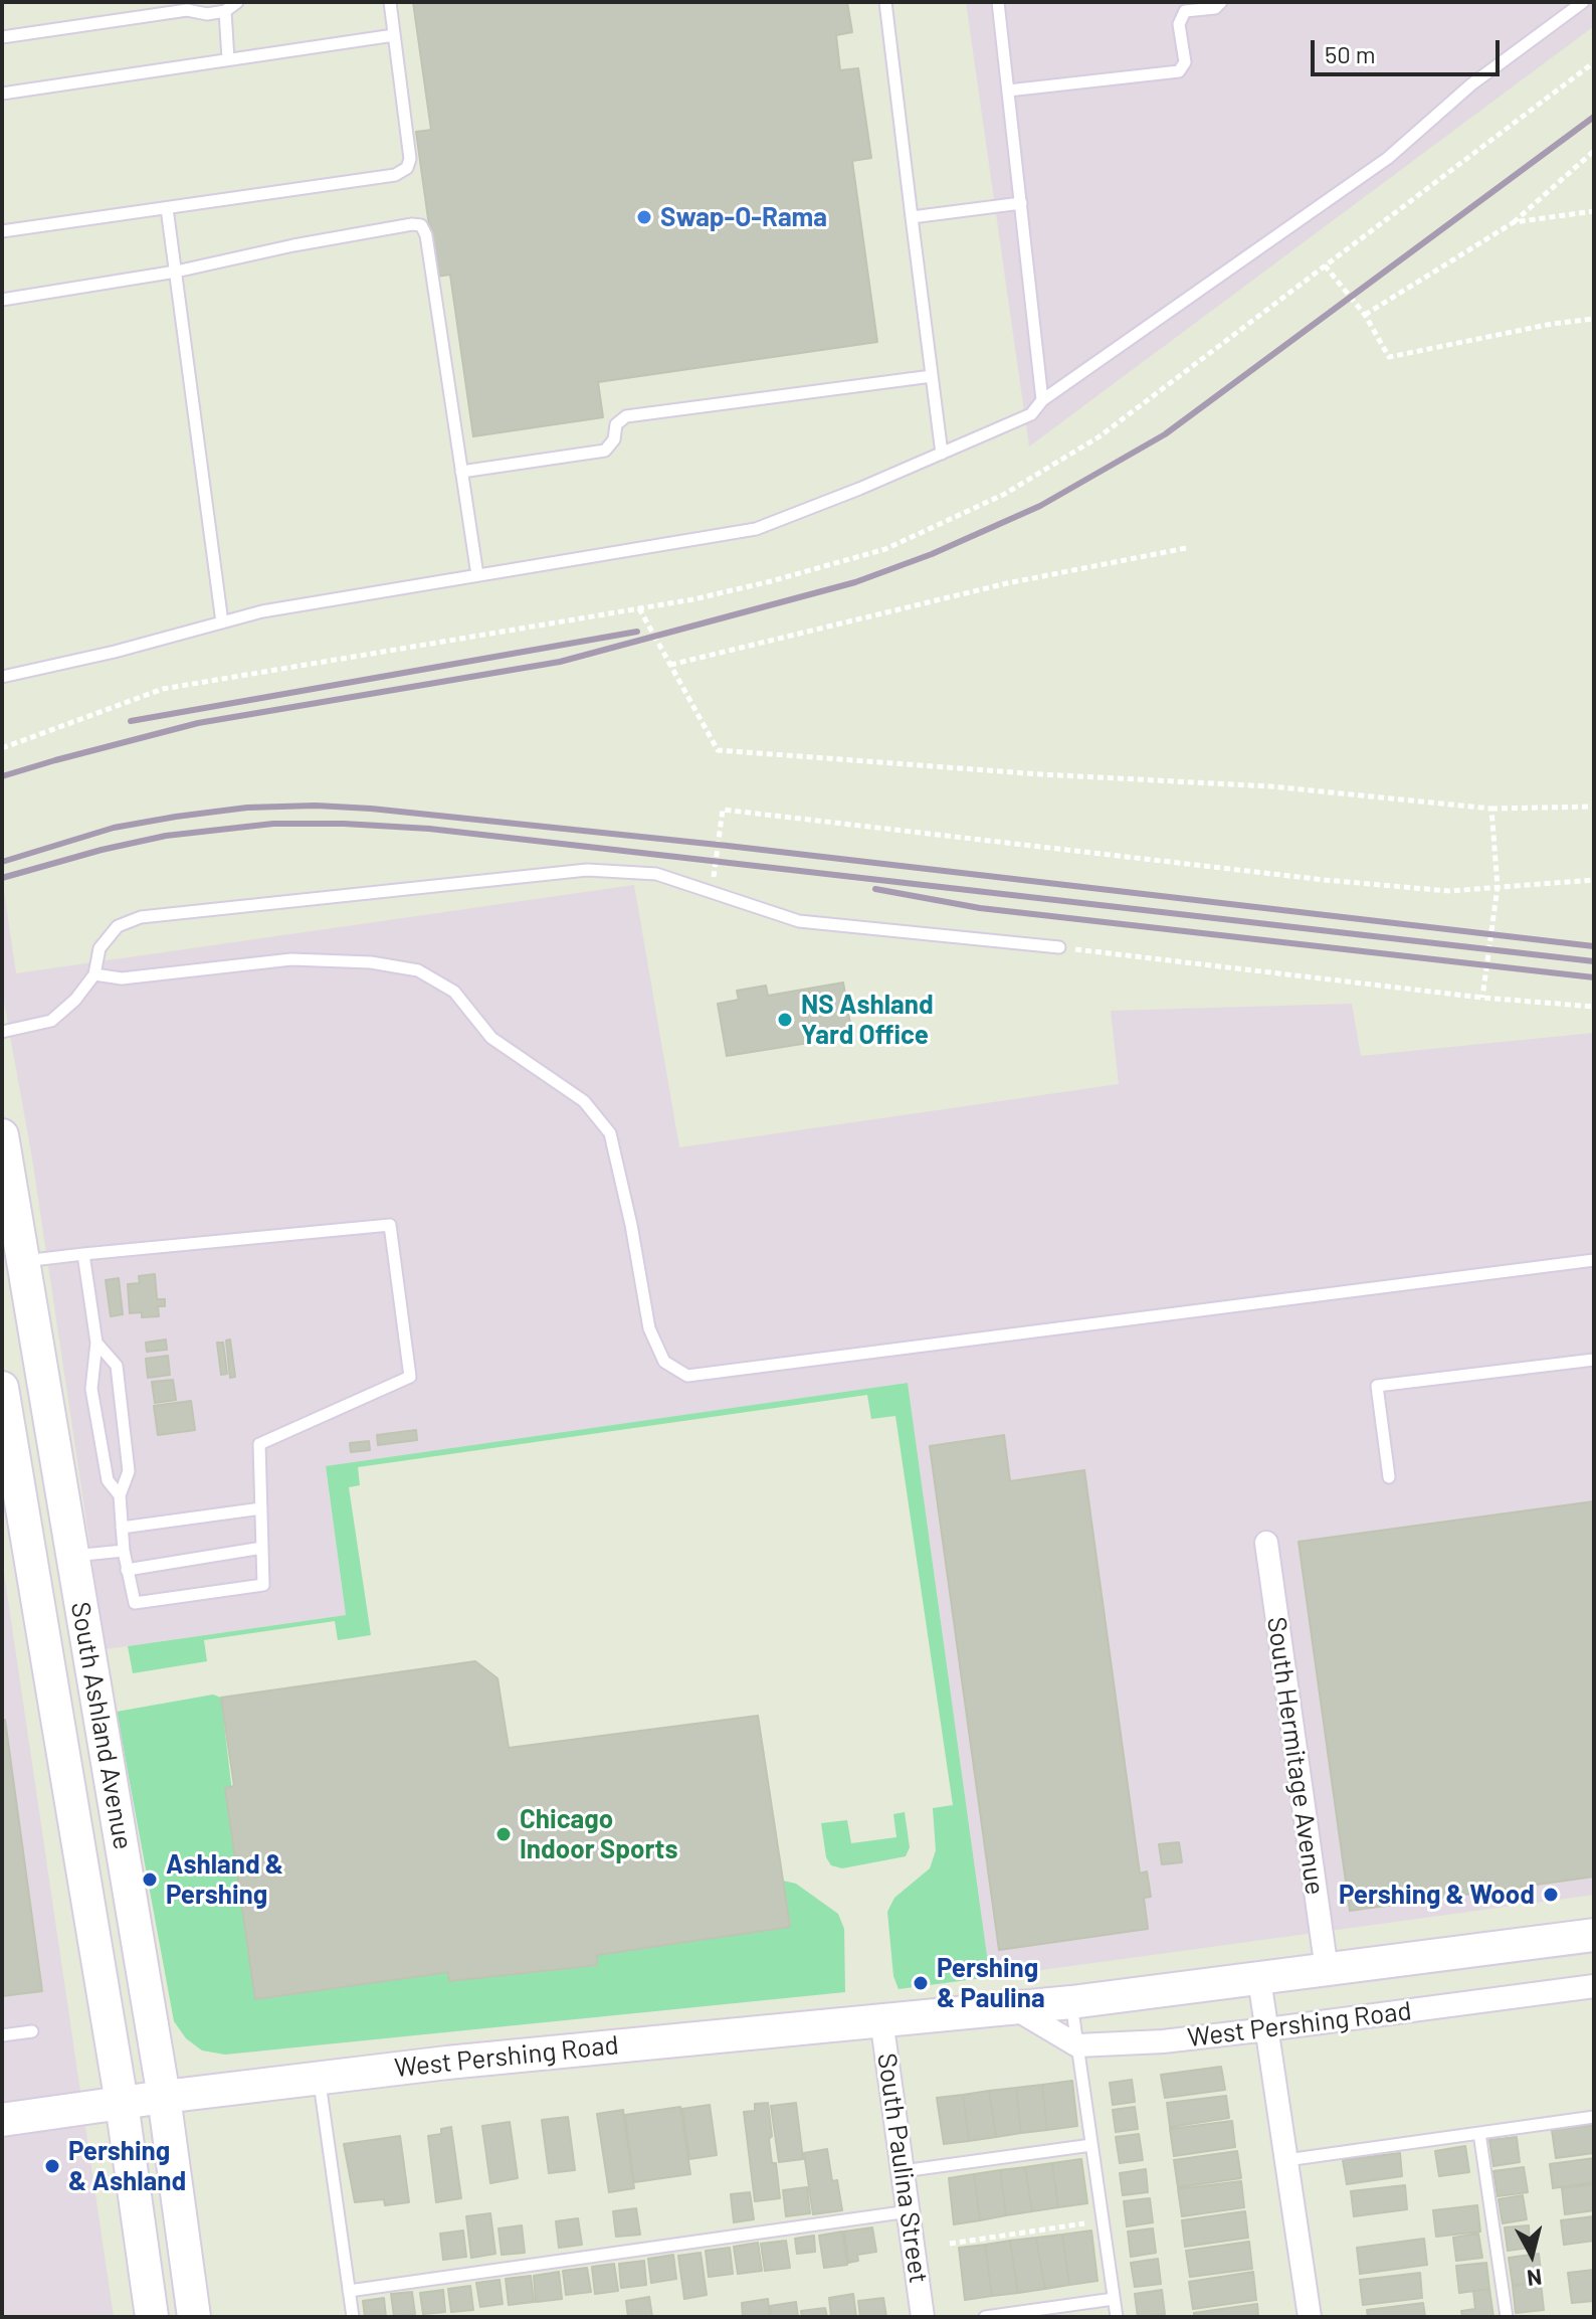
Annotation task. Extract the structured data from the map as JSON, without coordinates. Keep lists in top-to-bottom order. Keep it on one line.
{"streets":{"main road":["South Ashland Avenue","West Pershing Road"],"street":["South Hermitage Avenue","South Paulina Street"]},"crossings":[["South Ashland Avenue","West Pershing Road"],["South Hermitage Avenue","West Pershing Road"],["West Pershing Road","South Paulina Street"]],"places":["Swap-O-Rama","NS Ashland Yard Office","Chicago Indoor Sports","Ashland & Pershing","Pershing & Wood","Pershing & Paulina","Pershing & Ashland"],"scale_bar":"50 m","north":"bottom"}
